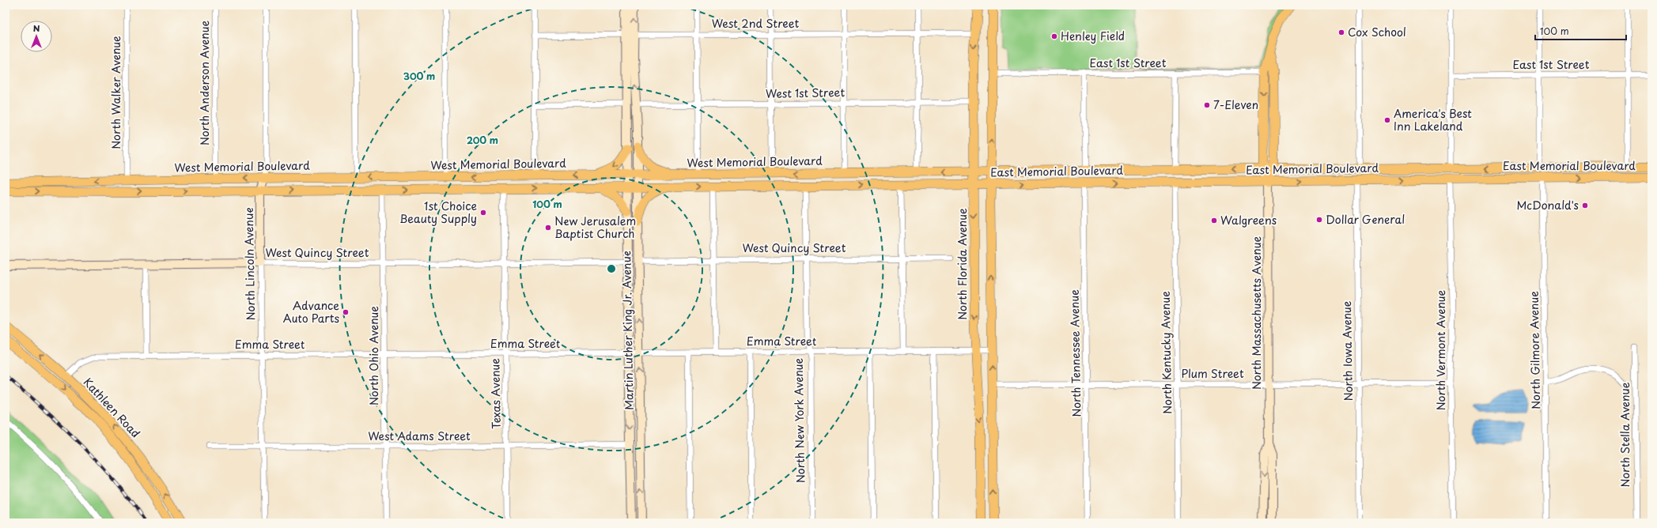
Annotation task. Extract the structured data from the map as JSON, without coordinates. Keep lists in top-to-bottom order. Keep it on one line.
{"streets":{"main road":["West Memorial Boulevard","East Memorial Boulevard","West Quincy Street","North Lincoln Avenue","North Florida Avenue","North Massachusetts Avenue","Martin Luther King Jr. Avenue","Kathleen Road"],"street":["West 2nd Street","East 1st Street","North Anderson Avenue","North Walker Avenue","West 1st Street","Emma Street","North Vermont Avenue","North Gilmore Avenue","North Iowa Avenue","North Kentucky Avenue","North Tennessee Avenue","North Ohio Avenue","Plum Street","Texas Avenue","North New York Avenue","North Stella Avenue","West Adams Street"]},"crossings":[["West 2nd Street","North Florida Avenue"],["West 2nd Street","Martin Luther King Jr. Avenue"],["North Anderson Avenue","West Memorial Boulevard"],["North Walker Avenue","West Memorial Boulevard"],["West 1st Street","North Florida Avenue"],["West 1st Street","Martin Luther King Jr. Avenue"],["West Memorial Boulevard","East Memorial Boulevard"],["West Memorial Boulevard","North Lincoln Avenue"],["West Memorial Boulevard","North Florida Avenue"],["West Memorial Boulevard","Martin Luther King Jr. Avenue"],["East Memorial Boulevard","North Florida Avenue"],["East Memorial Boulevard","North Massachusetts Avenue"],["East Memorial Boulevard","North Vermont Avenue"],["East Memorial Boulevard","North Gilmore Avenue"],["East Memorial Boulevard","North Iowa Avenue"],["East Memorial Boulevard","North Kentucky Avenue"],["East Memorial Boulevard","North Tennessee Avenue"],["West Quincy Street","North Lincoln Avenue"],["West Quincy Street","Martin Luther King Jr. Avenue"],["West Quincy Street","North Ohio Avenue"],["West Quincy Street","Texas Avenue"],["West Quincy Street","North New York Avenue"],["North Lincoln Avenue","Emma Street"],["North Lincoln Avenue","West Adams Street"],["North Florida Avenue","Emma Street"],["North Massachusetts Avenue","Plum Street"],["Martin Luther King Jr. Avenue","Emma Street"],["Martin Luther King Jr. Avenue","West Adams Street"],["Emma Street","North Ohio Avenue"],["Emma Street","Texas Avenue"],["Emma Street","Kathleen Road"],["Emma Street","North New York Avenue"],["North Vermont Avenue","Plum Street"],["North Iowa Avenue","Plum Street"],["North Kentucky Avenue","Plum Street"],["North Tennessee Avenue","Plum Street"],["North Ohio Avenue","West Adams Street"],["Texas Avenue","West Adams Street"]],"places":["Cox School","Henley Field","7-Eleven","America's Best Inn Lakeland","McDonald's","1st Choice Beauty Supply","Dollar General","Walgreens","New Jerusalem Baptist Church","Advance Auto Parts"],"scale_bar":"100 m","north":"top","rings":["300 m","200 m","100 m"]}
